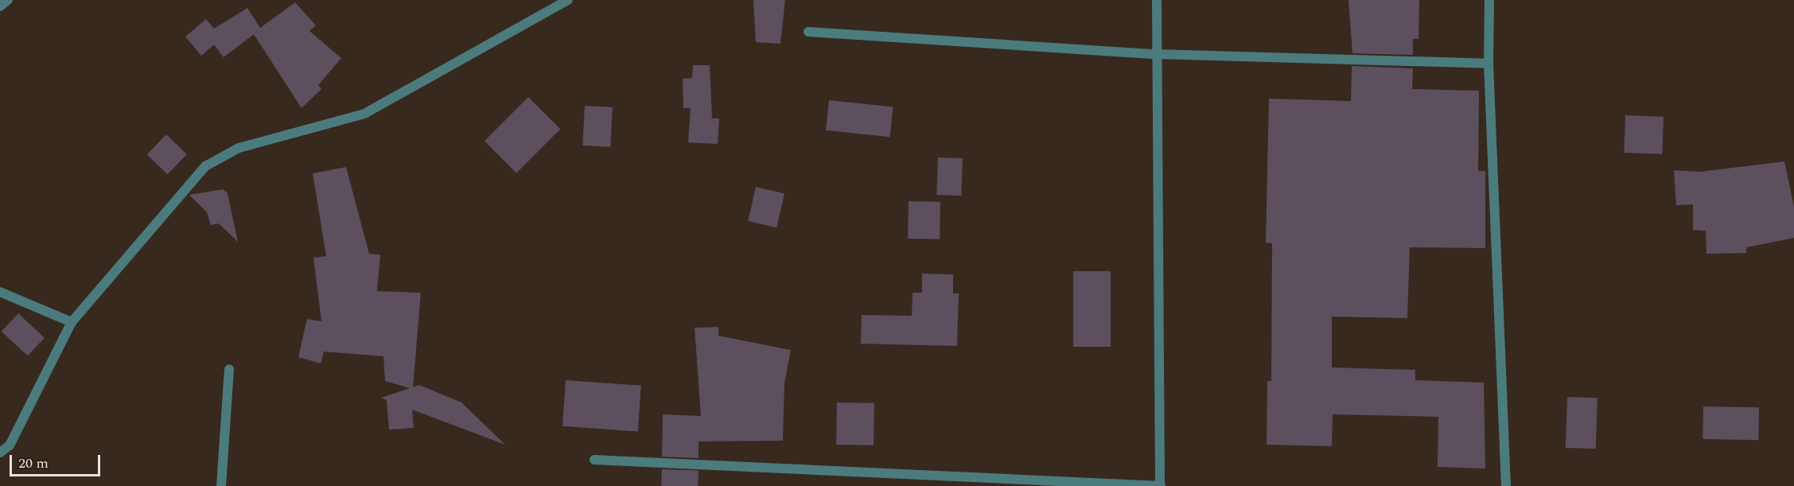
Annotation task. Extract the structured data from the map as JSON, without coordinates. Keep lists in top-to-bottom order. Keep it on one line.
{"scale_bar":"20 m"}
